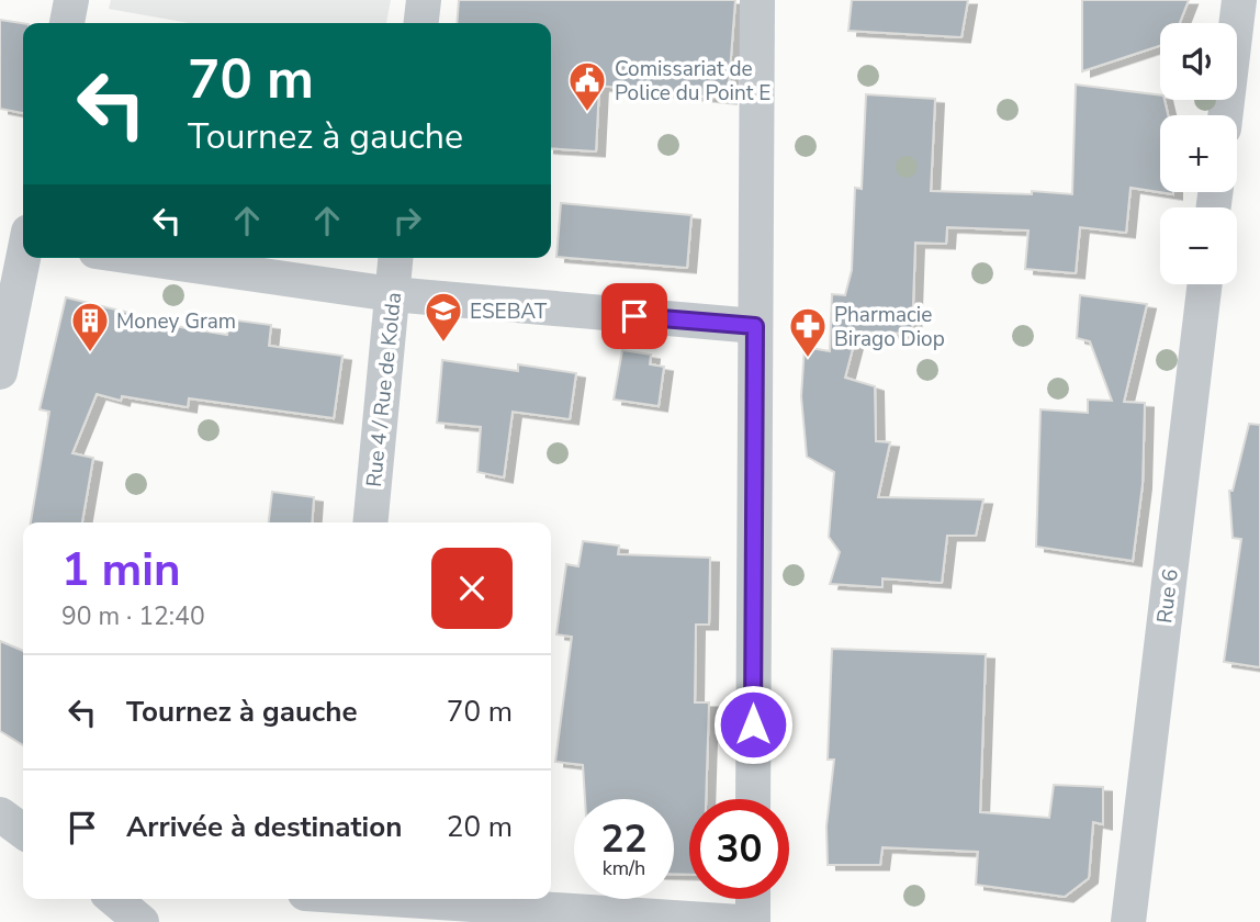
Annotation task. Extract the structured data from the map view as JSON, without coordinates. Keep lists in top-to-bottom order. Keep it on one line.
{"streets":{"street":["Rue 4 / Rue de Kolda","Rue 6"]},"places":{"public building":["Comissariat de Police du Point E"],"school or university":["ESEBAT"],"building":["Money Gram"],"pharmacy":["Pharmacie Birago Diop"]},"page":{"map_buttons":["+","−"],"turn":["70 m","Tournez à gauche"],"heading":["1 min","90 m · 12:40"],"list":[{"name":"Tournez à gauche","value":"70 m"},{"name":"Arrivée à destination","value":"20 m"}],"speed":"22 km/h","limit":"30"}}
